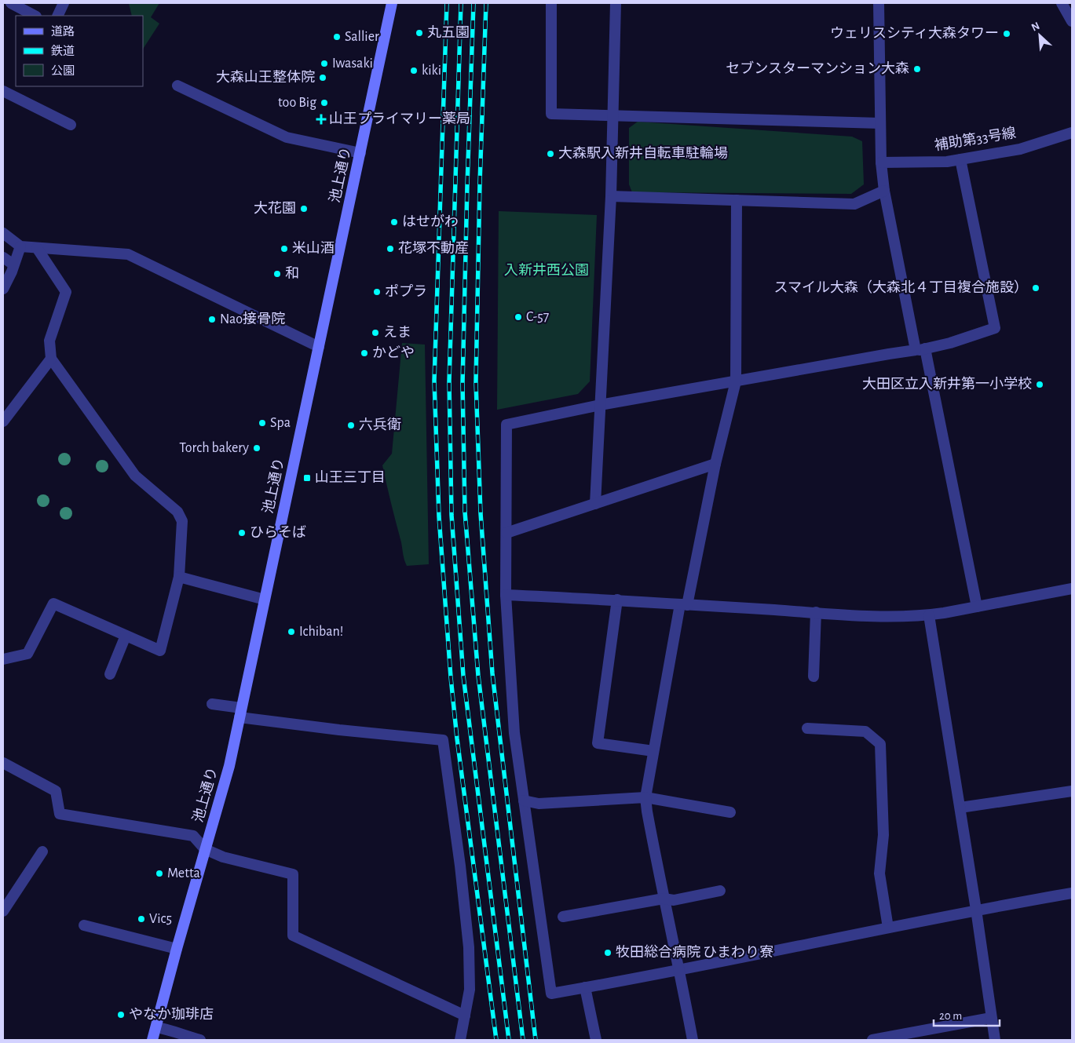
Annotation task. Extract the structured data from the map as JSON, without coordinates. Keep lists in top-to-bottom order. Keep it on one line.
{"streets":{"main road":["池上通り"],"street":["補助第33号線"]},"parks":["入新井西公園"],"places":{"other":["丸五園","ウェリスシティ大森タワー","Sallier","Iwasaki","セブンスターマンション大森","kiki","大森山王整体院","too Big","大森駅入新井自転車駐輪場","大花園","はせがわ","米山酒","花塚不動産","和","スマイル大森（大森北４丁目複合施設）","ポプラ","C-57","Nao接骨院","えま","かどや","大田区立入新井第一小学校","Spa","六兵衛","Torch bakery","ひらそば","Ichiban!","Metta","Vic5","牧田総合病院 ひまわり寮","やなか珈琲店"],"health":["山王プライマリー薬局"],"transit":["山王三丁目"]},"legend":["道路","鉄道","公園"],"scale_bar":"20 m","north":"top left"}
